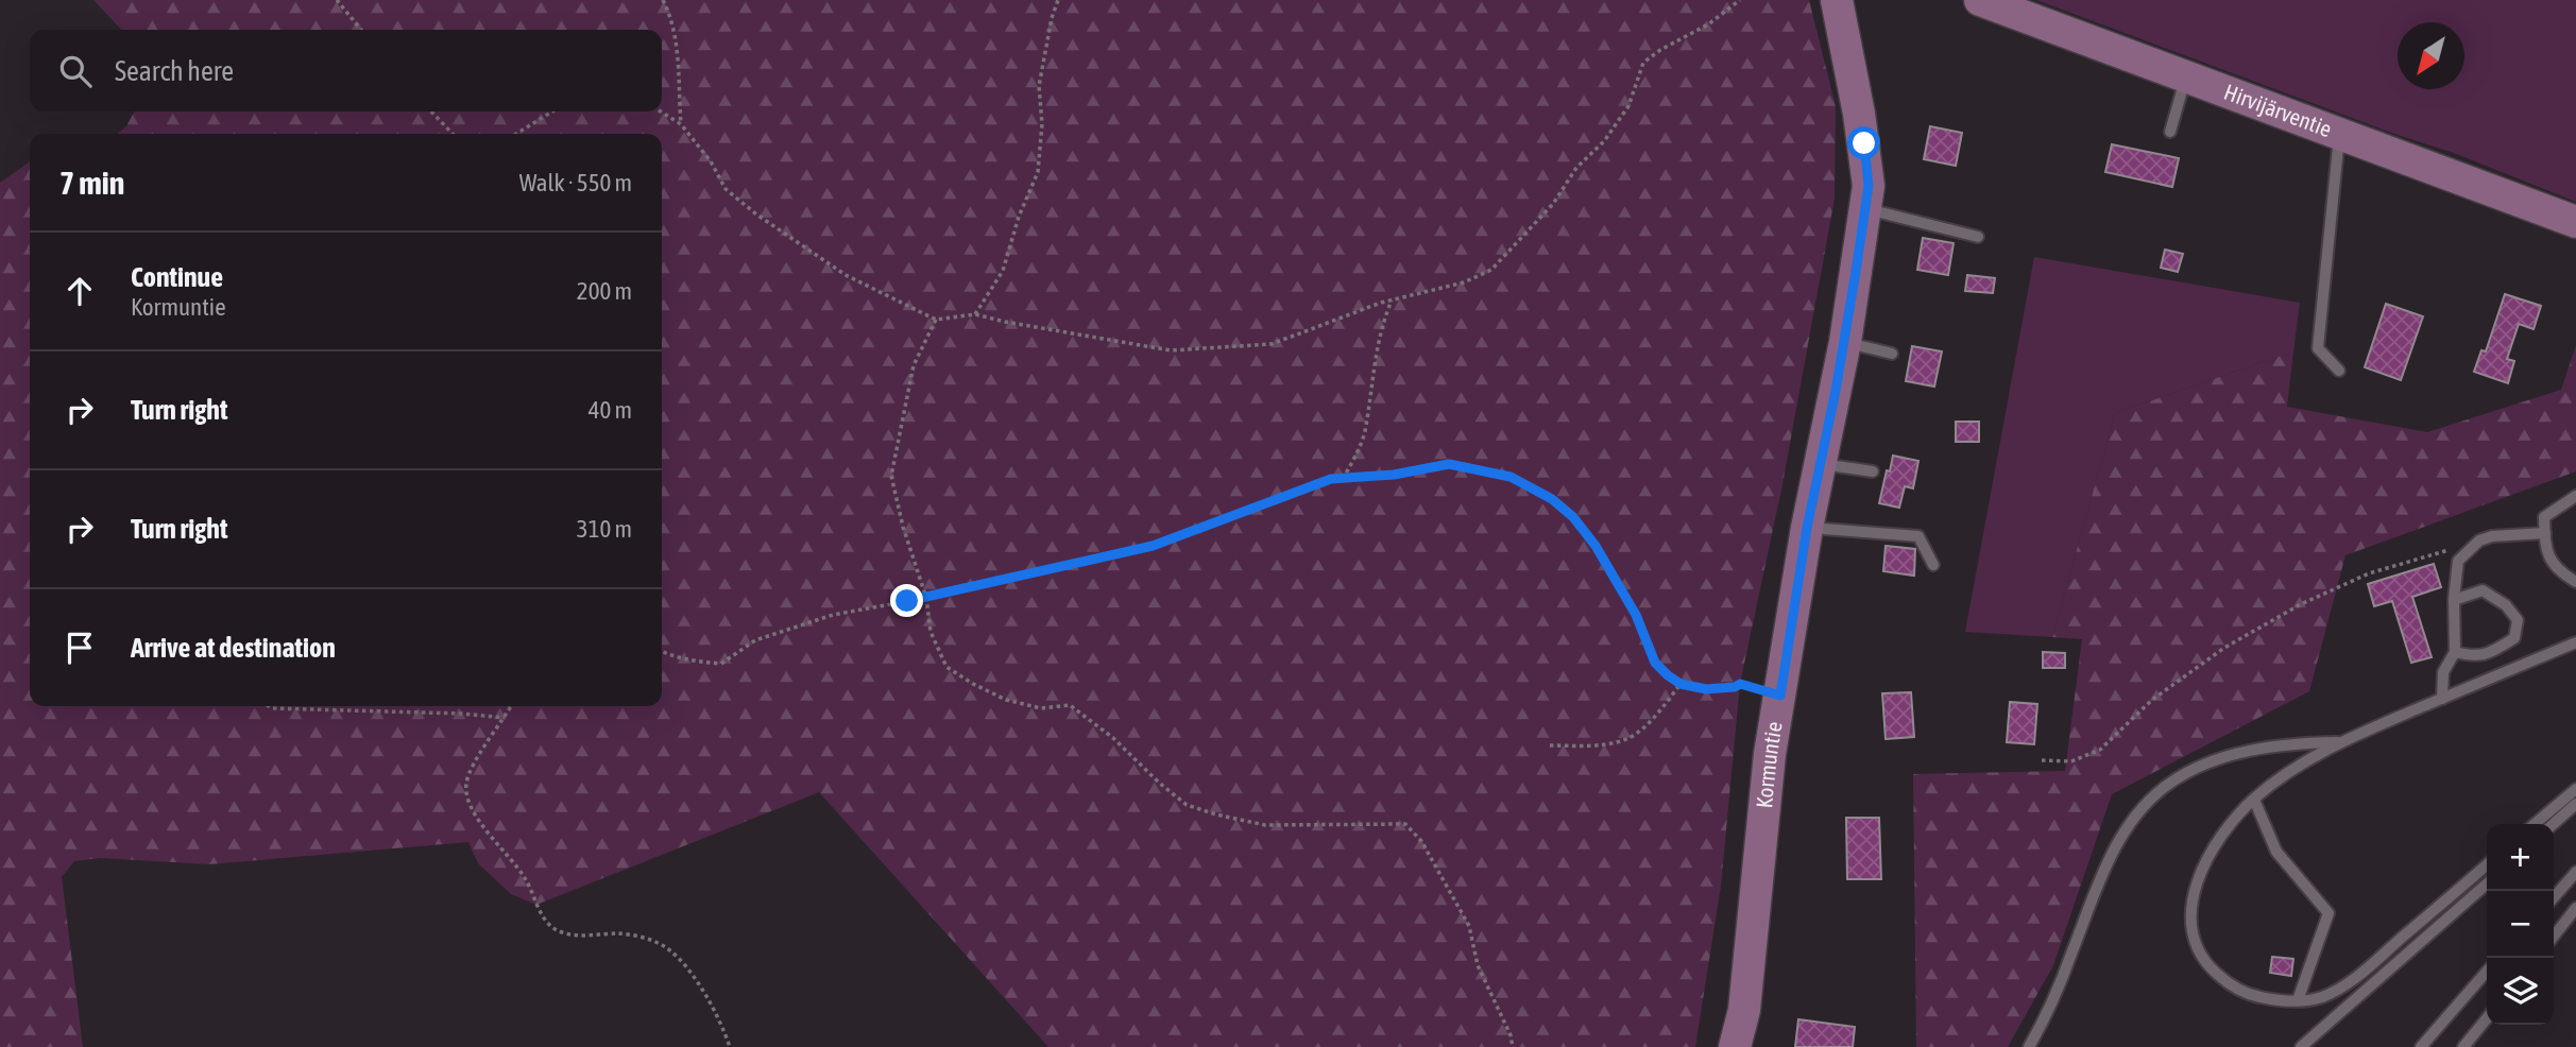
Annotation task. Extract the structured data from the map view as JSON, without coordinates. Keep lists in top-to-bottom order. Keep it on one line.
{"streets":{"street":["Hirvijärventie","Kormuntie"]},"north":"bottom left","page":{"search":"Search here","heading":["7 min","Walk · 550 m"],"list":[["Continue","Kormuntie","200 m"],["Turn right","40 m"],["Turn right","310 m"],"Arrive at destination"],"map_buttons":["+","−"]}}
